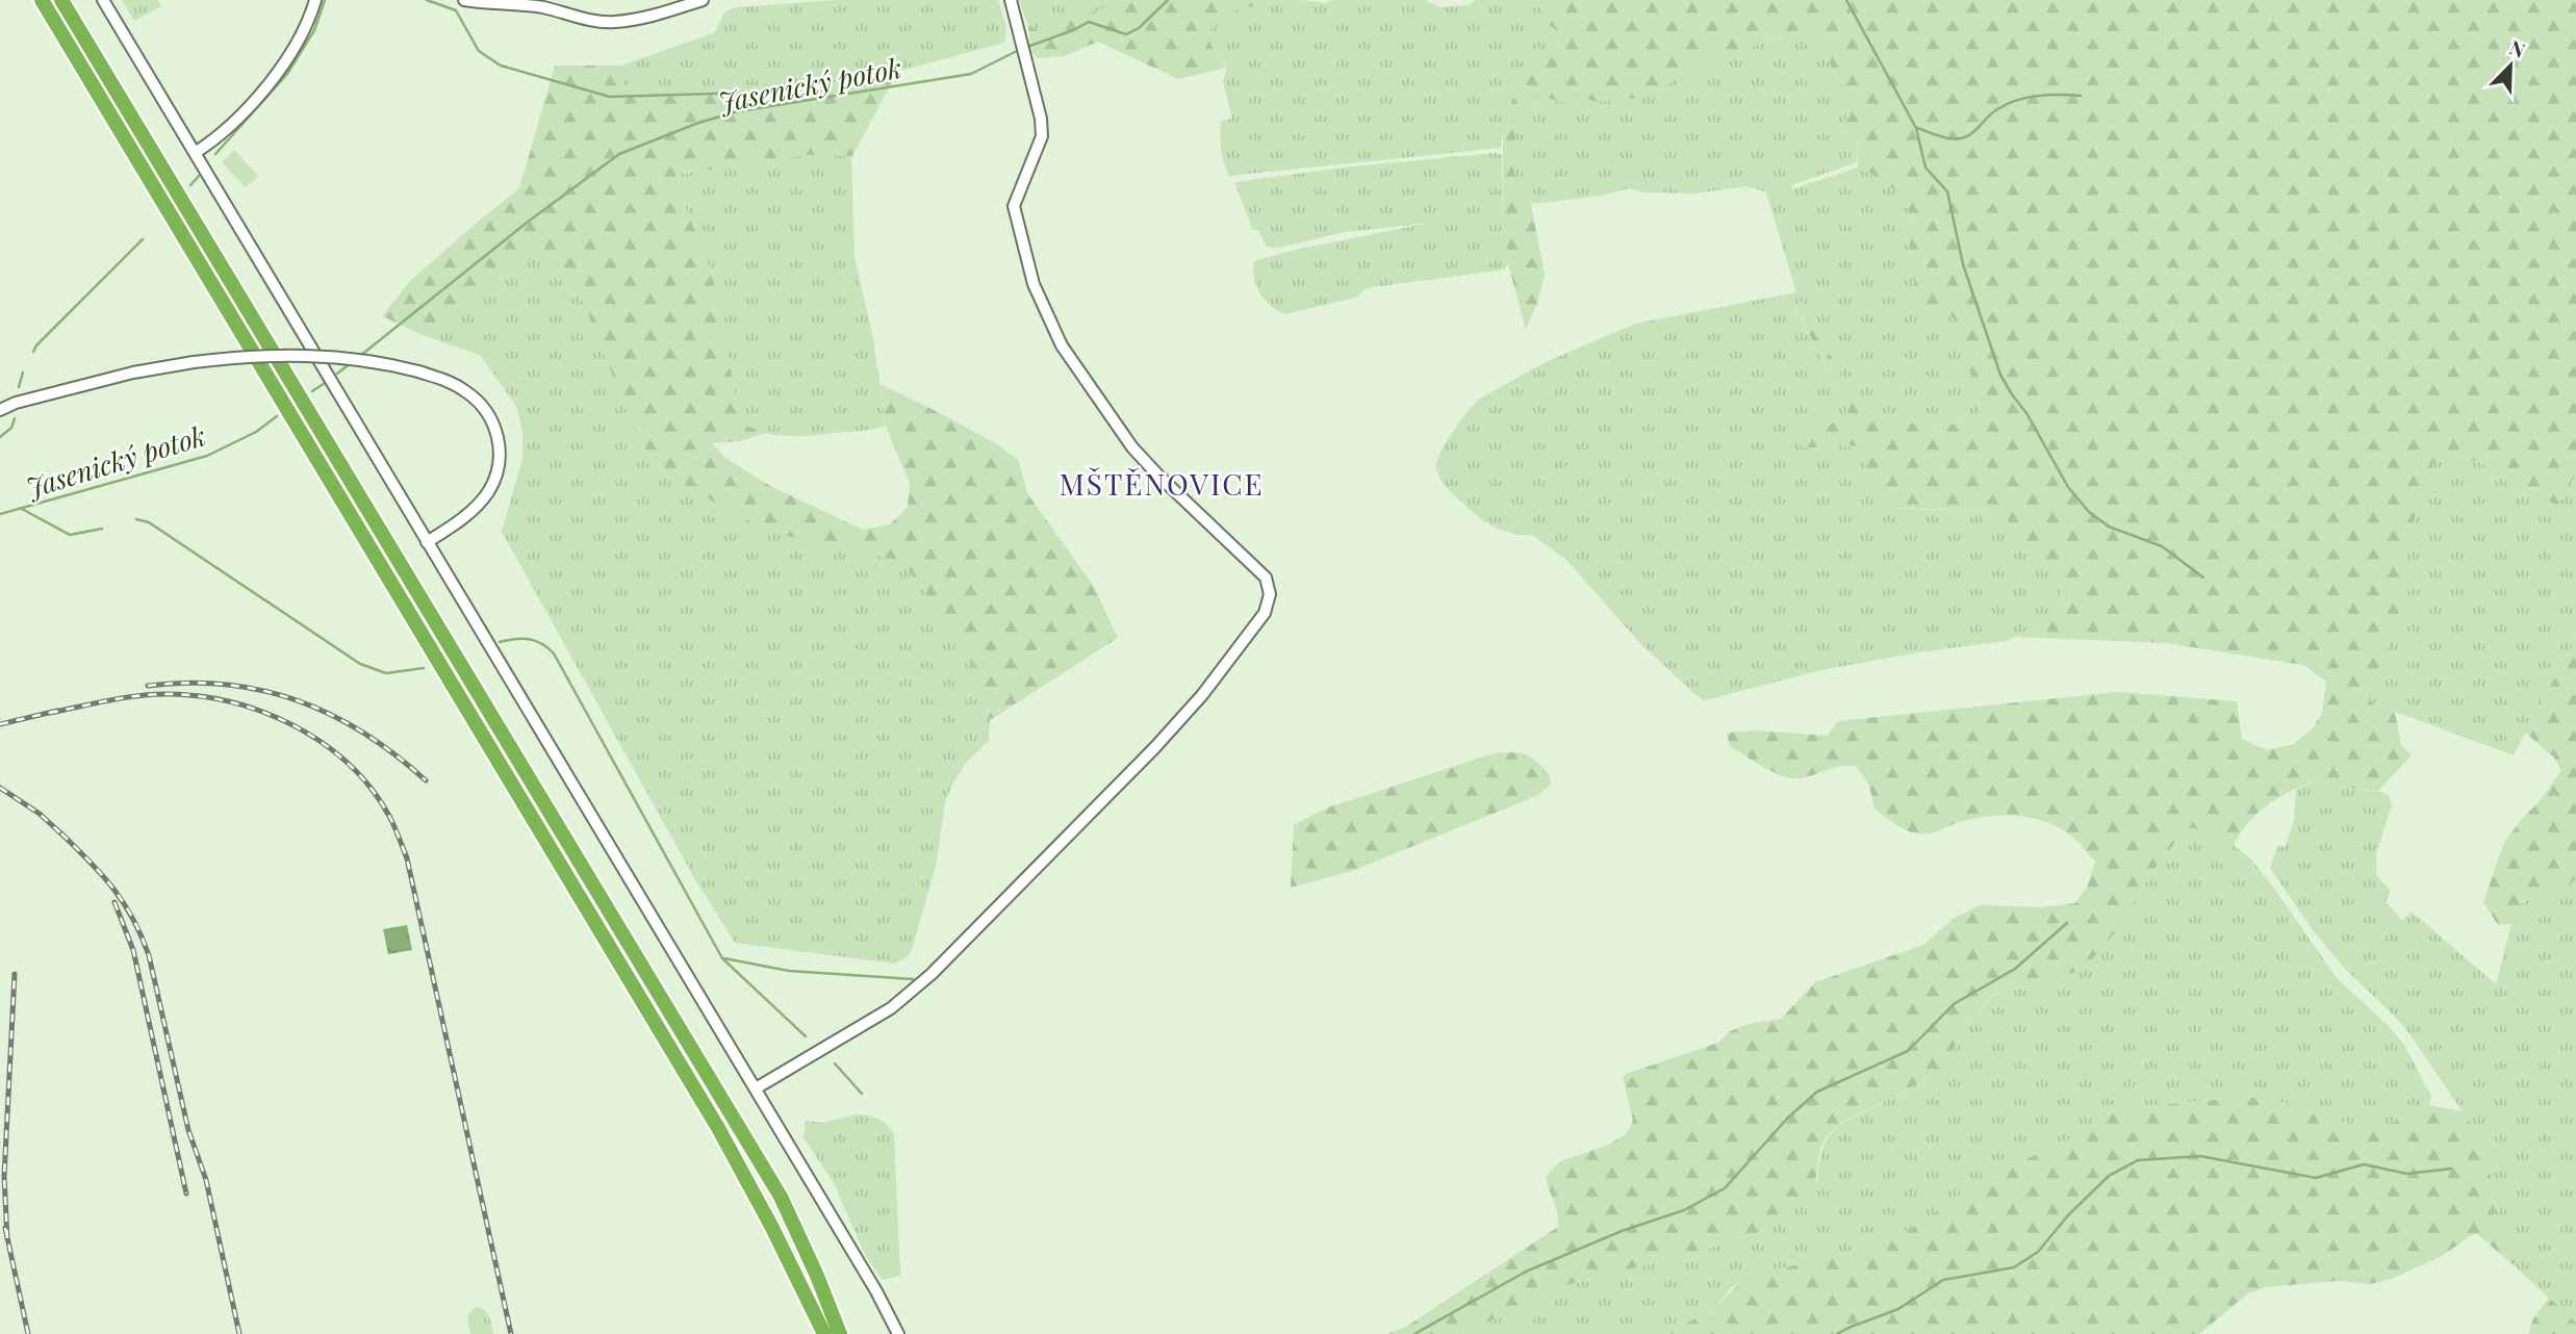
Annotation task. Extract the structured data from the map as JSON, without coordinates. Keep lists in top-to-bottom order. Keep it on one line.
{"districts":["MŠTĚNOVICE"],"water":["Jasenický potok"],"north":"top right"}
